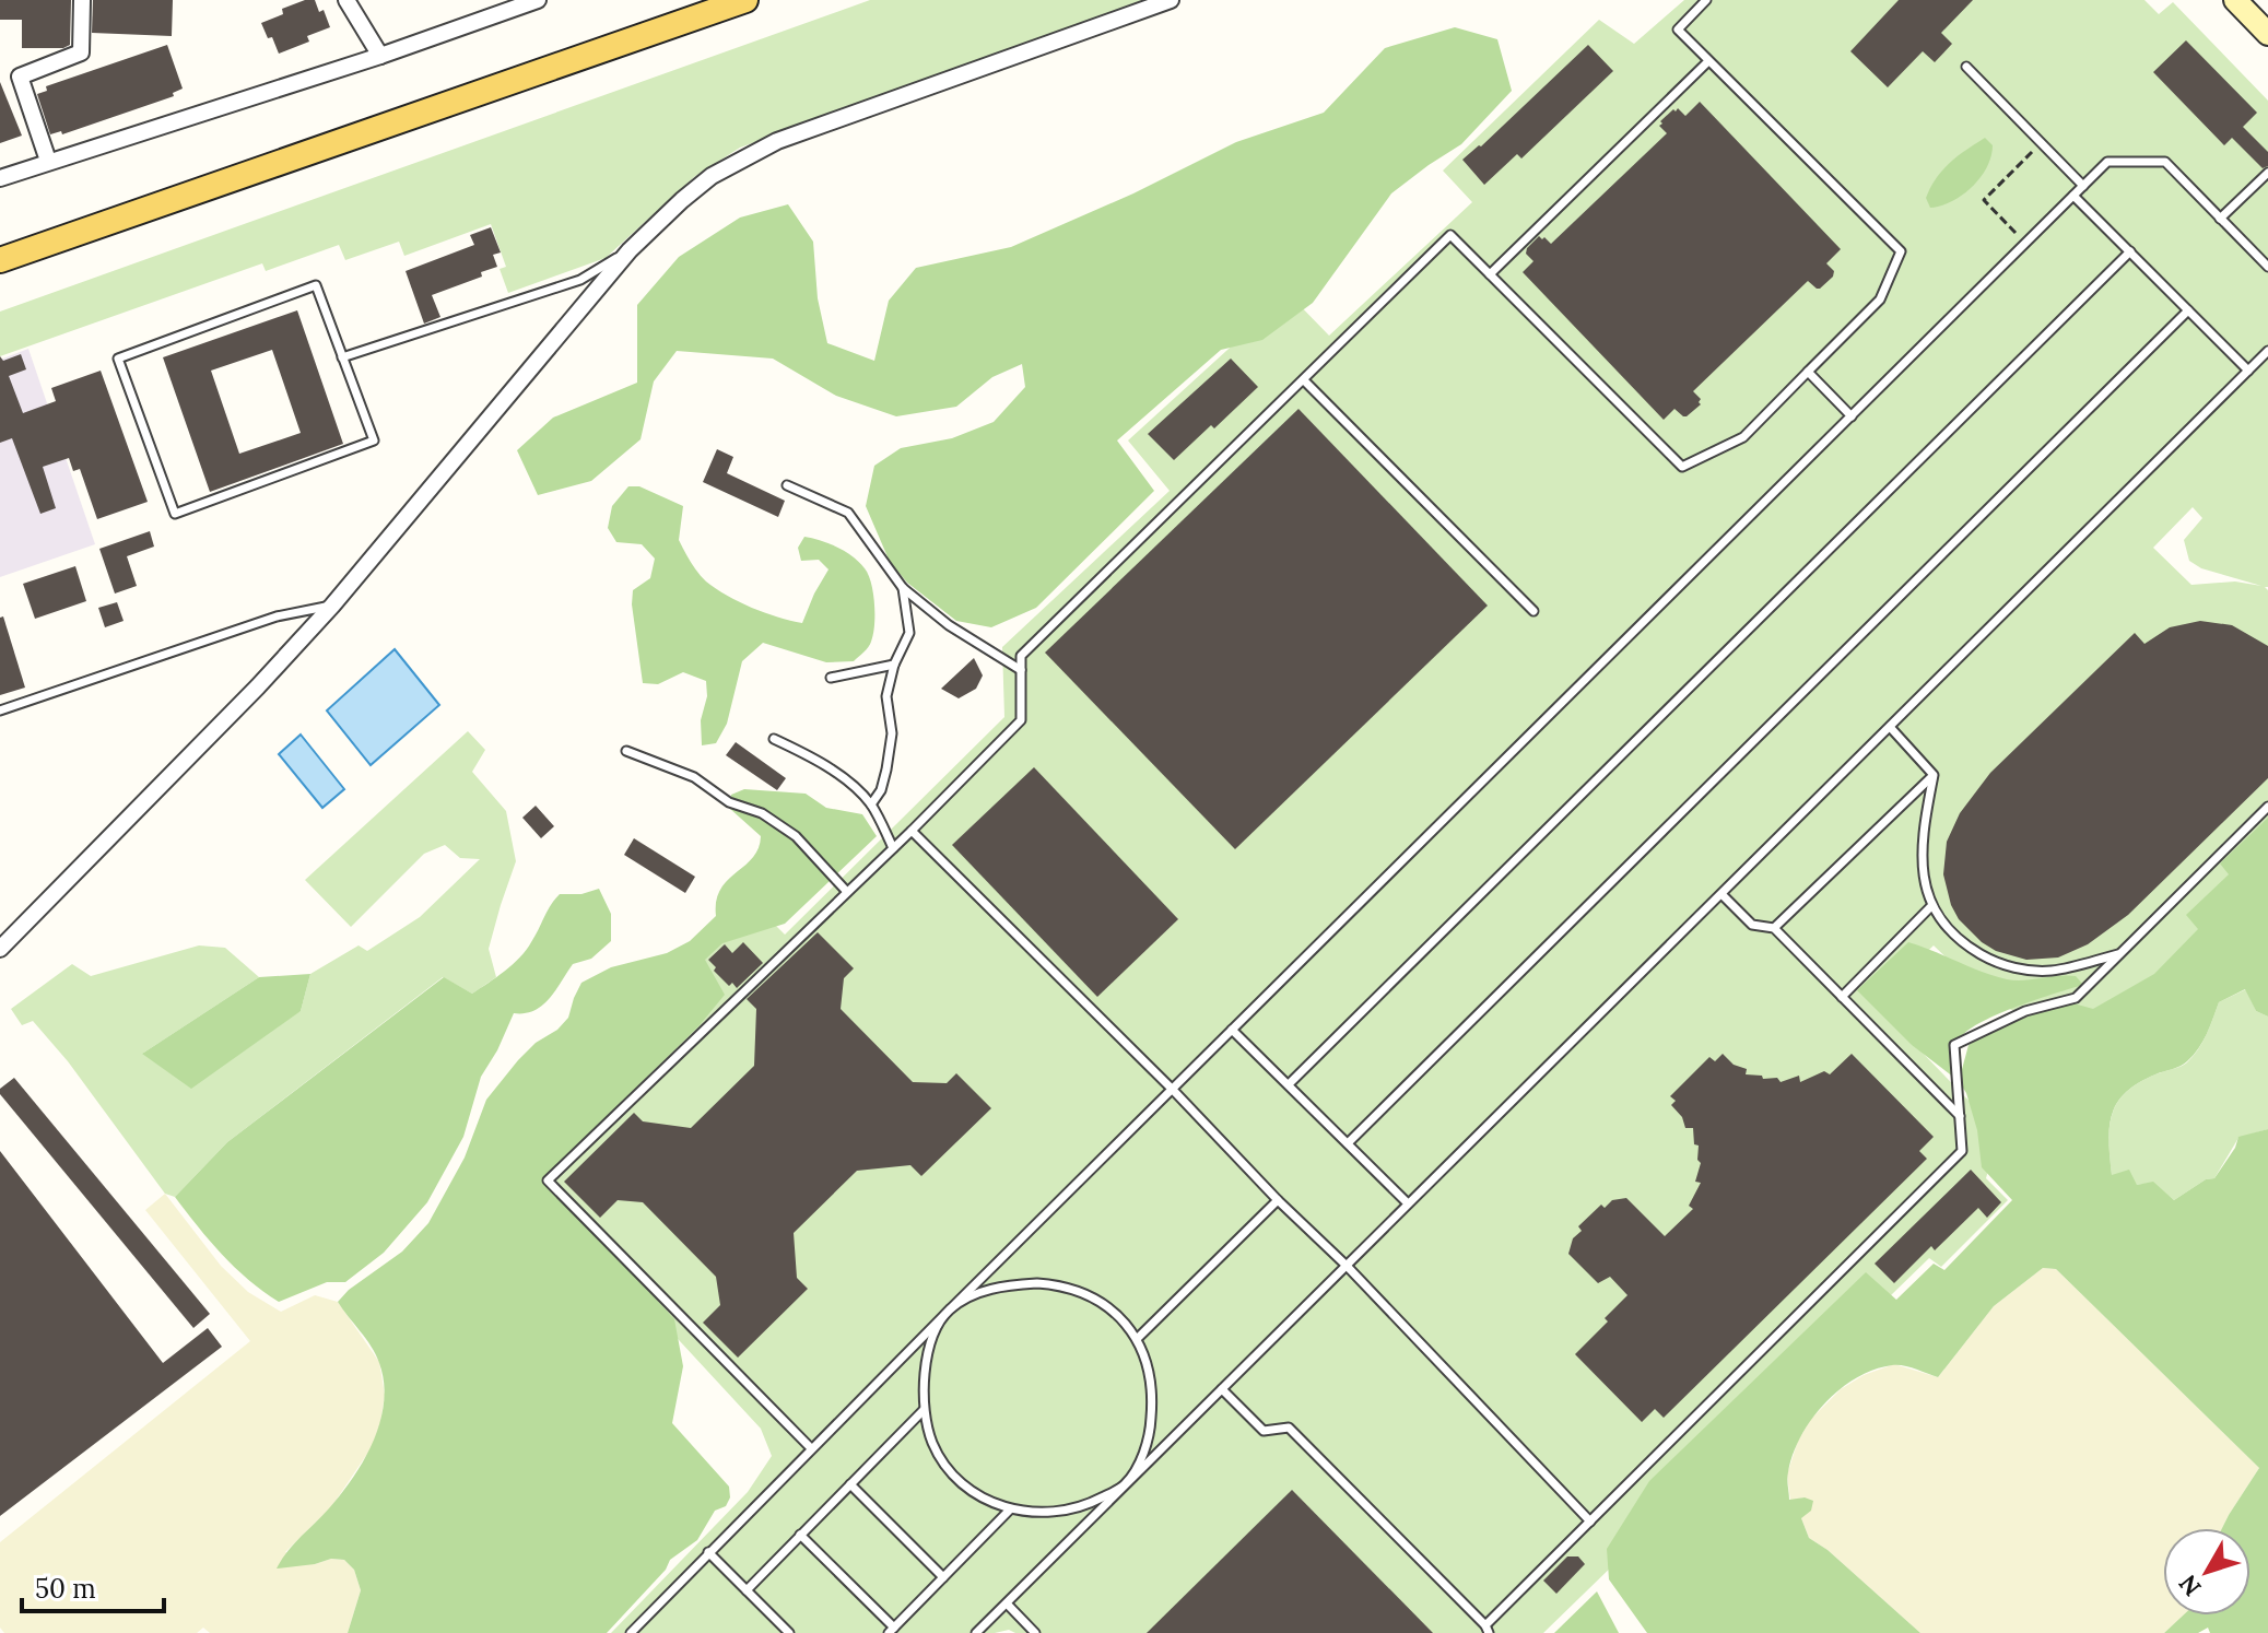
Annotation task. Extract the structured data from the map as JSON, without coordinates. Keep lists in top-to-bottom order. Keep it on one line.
{"scale_bar":"50 m","north":"bottom left"}
